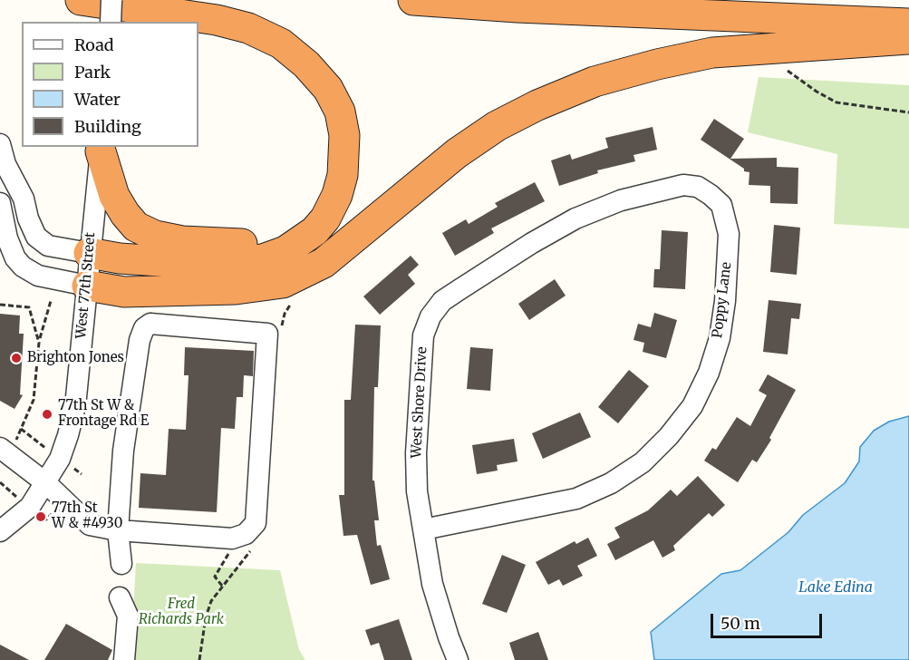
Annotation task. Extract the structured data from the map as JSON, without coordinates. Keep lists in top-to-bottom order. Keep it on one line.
{"streets":{"street":["West 77th Street","Poppy Lane","West Shore Drive"]},"crossings":[["Poppy Lane","West Shore Drive"]],"water":["Lake Edina"],"parks":["Fred Richards Park"],"places":["Brighton Jones","77th St W & Frontage Rd E","77th St W & #4930"],"legend":["Road","Park","Water","Building"],"scale_bar":"50 m"}
